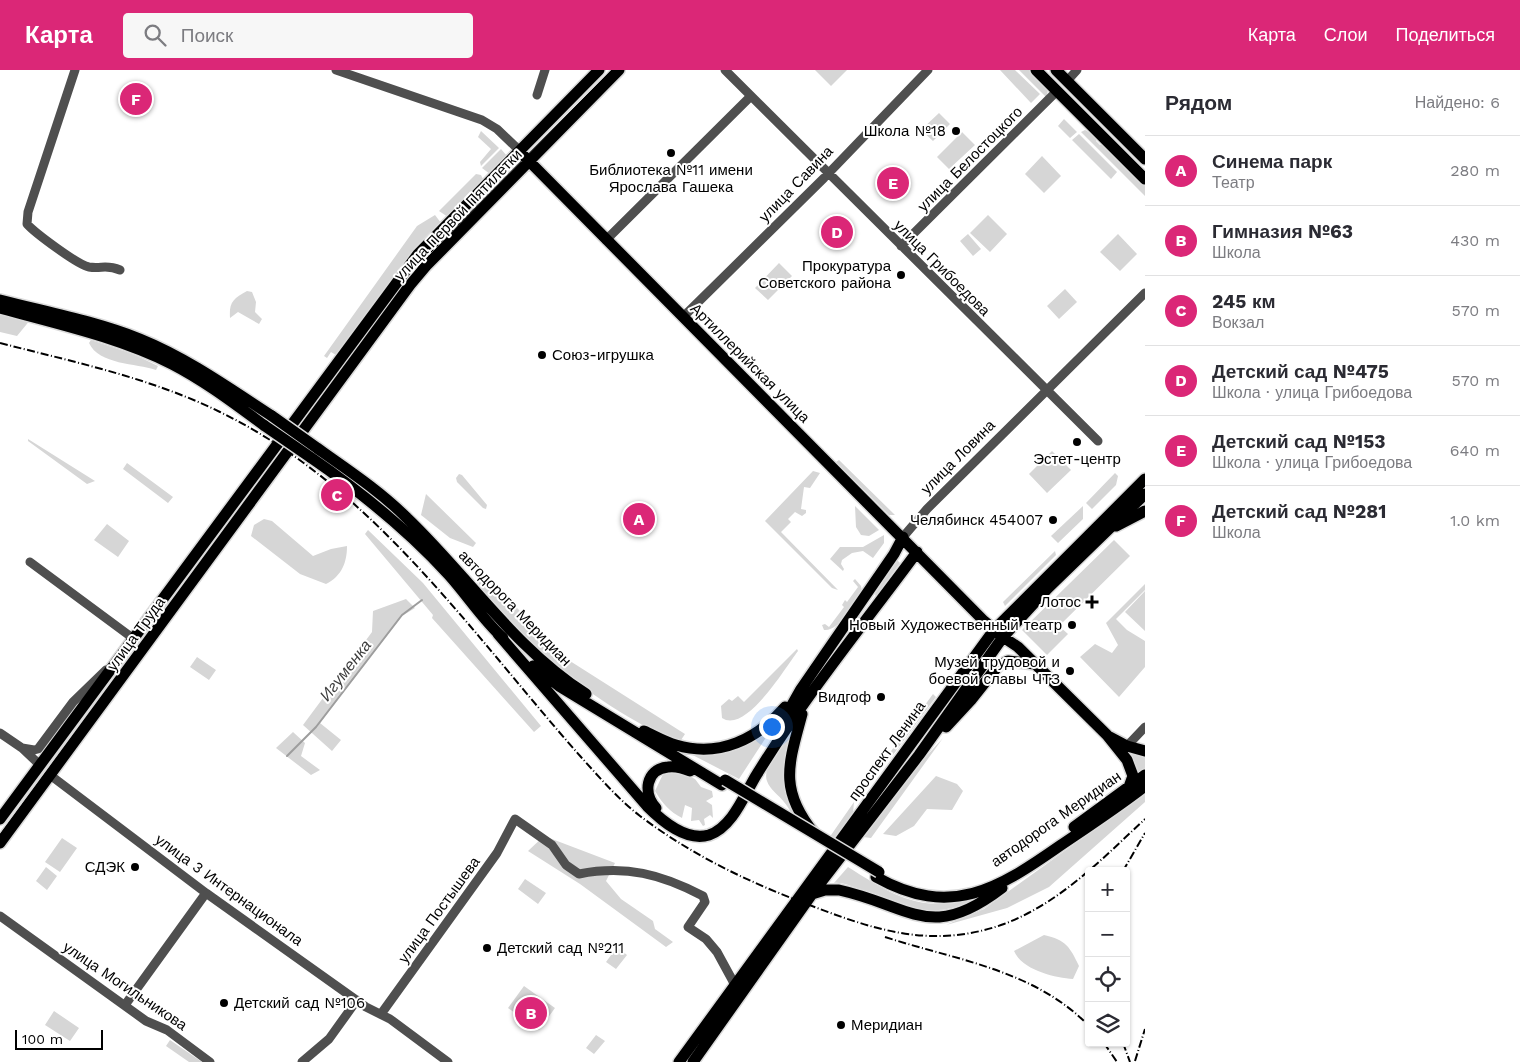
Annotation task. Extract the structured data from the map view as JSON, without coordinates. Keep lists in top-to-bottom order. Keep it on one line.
{"streets":{"main road":["улица Первой Пятилетки","Артиллерийская улица","улица Ловина","автодорога Меридиан","улица Труда","проспект Ленина","улица 3 Интернационала"],"street":["улица Белостоцкого","улица Савина","улица Грибоедова","улица Постышева","улица Могильникова"]},"crossings":[["улица Белостоцкого","улица Грибоедова"],["улица Савина","улица Грибоедова"],["улица Савина","Артиллерийская улица"],["улица Первой Пятилетки","Артиллерийская улица"],["улица Первой Пятилетки","улица Труда"],["улица Грибоедова","улица Ловина"],["Артиллерийская улица","улица Ловина"],["Артиллерийская улица","автодорога Меридиан"],["Артиллерийская улица","проспект Ленина"],["улица Труда","улица 3 Интернационала"],["проспект Ленина","улица Постышева"],["улица 3 Интернационала","улица Постышева"]],"water":["Игуменка"],"places":{"other":["Школа №18","Библиотека №11 имени Ярослава Гашека","Прокуратура Советского района","Союз-игрушка","Эстет-центр","Челябинск 454007","Новый Художественный театр","Музей трудовой и боевой славы ЧТЗ","Видгоф","СДЭК","Детский сад №211","Детский сад №106","Меридиан"],"health":["Лотос"]},"scale_bar":"100 m","page":{"header":"Карта","search":"Поиск","nav":["Карта","Слои","Поделиться"],"heading":["Рядом","Найдено: 6"],"pins":["F","E","D","C","A","B"],"list":[{"mark":"A","name":"Синема парк","note":"Театр","value":"280 m"},{"mark":"B","name":"Гимназия №63","note":"Школа","value":"430 m"},{"mark":"C","name":"245 км","note":"Вокзал","value":"570 m"},{"mark":"D","name":"Детский сад №475","note":"Школа · улица Грибоедова","value":"570 m"},{"mark":"E","name":"Детский сад №153","note":"Школа · улица Грибоедова","value":"640 m"},{"mark":"F","name":"Детский сад №281","note":"Школа","value":"1.0 km"}],"map_buttons":["+","−"],"scale":"100 m"}}
